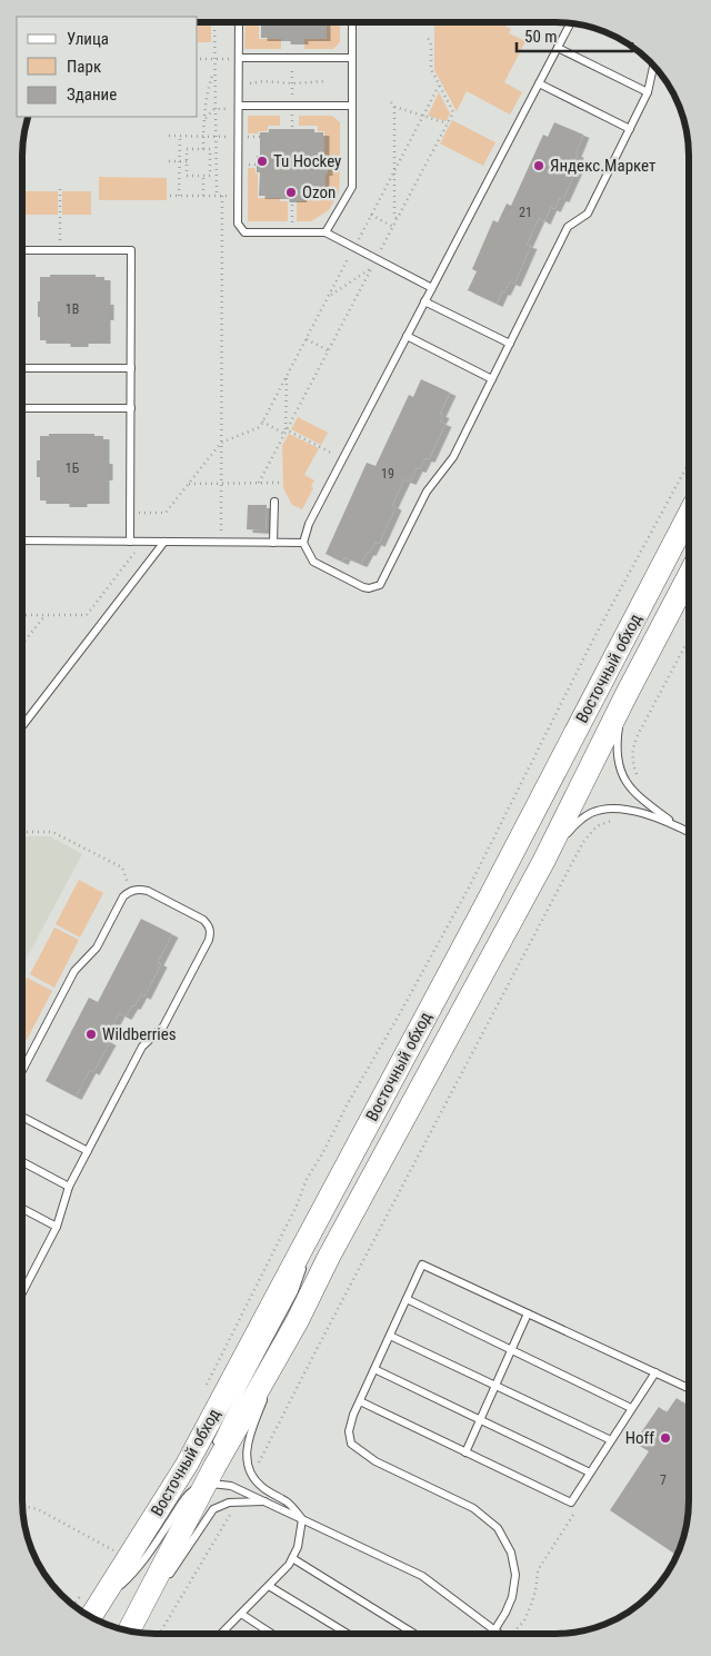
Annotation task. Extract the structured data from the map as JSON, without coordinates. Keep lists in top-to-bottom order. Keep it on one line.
{"streets":{"main road":["Восточный обход"]},"places":["Tu Hockey","Яндекс.Маркет","Ozon","Wildberries","Hoff"],"house_numbers":["21","1В","1Б","19","7"],"legend":["Улица","Парк","Здание"],"scale_bar":"50 m"}
